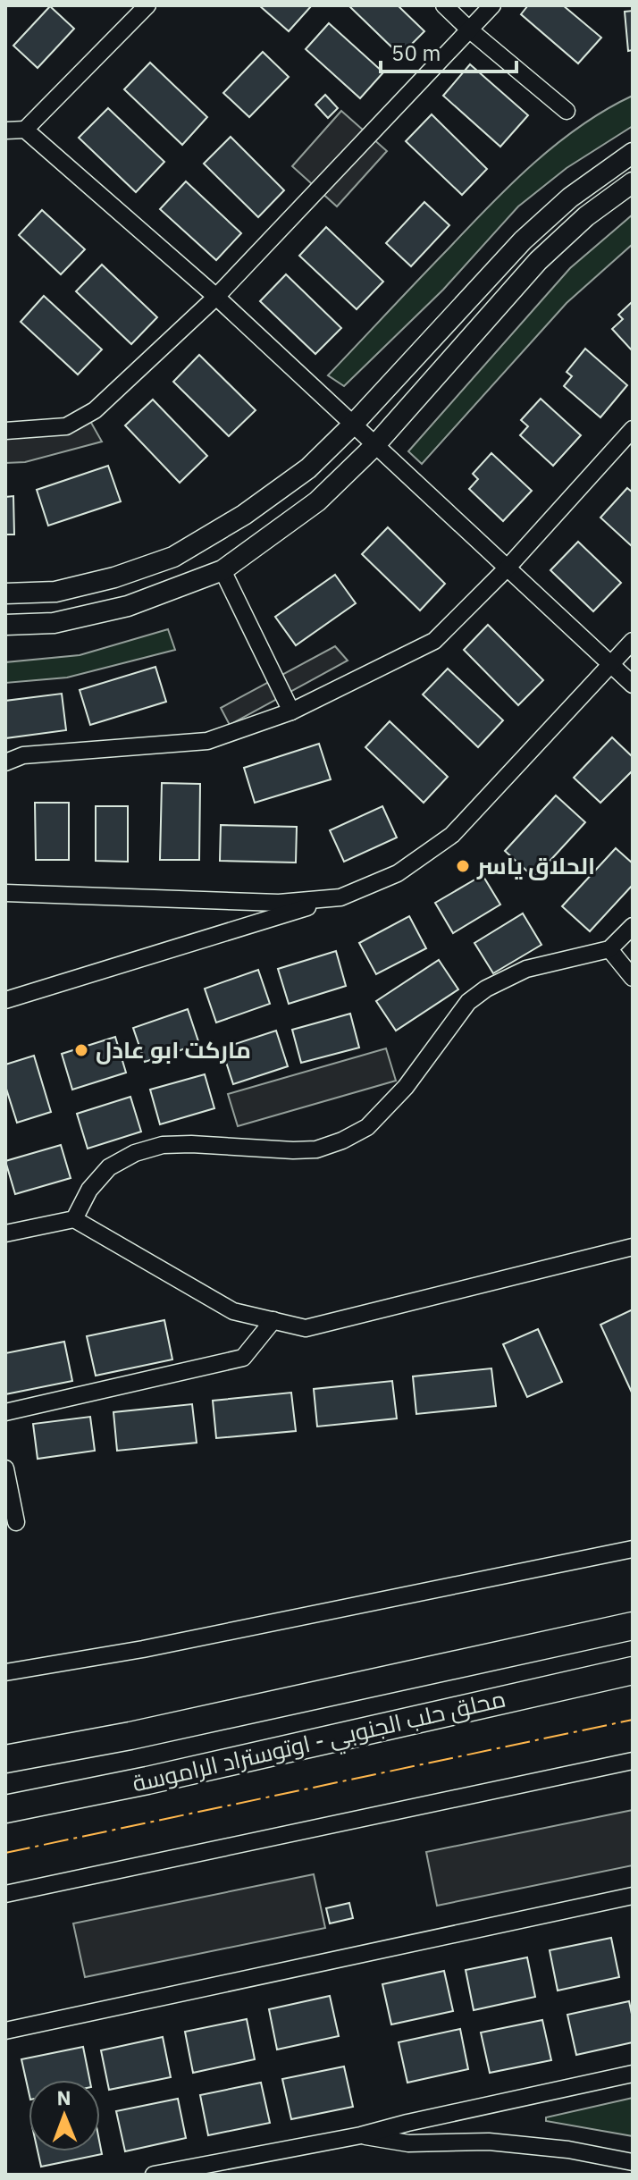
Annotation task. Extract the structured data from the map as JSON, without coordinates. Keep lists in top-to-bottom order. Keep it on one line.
{"streets":{"highway":["محلق حلب الجنوبي - اوتوستراد الراموسة"]},"places":["الحلاق ياسر","ماركت ابو عادل"],"scale_bar":"50 m","north":"top"}
